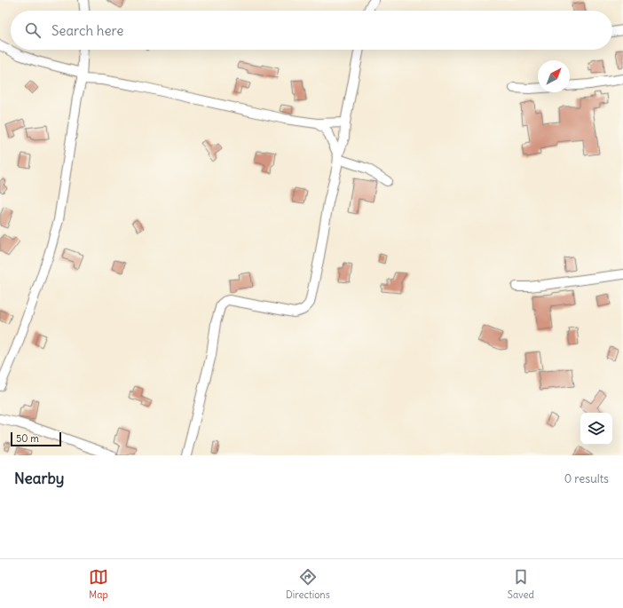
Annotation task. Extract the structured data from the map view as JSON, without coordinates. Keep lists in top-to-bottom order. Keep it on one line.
{"scale_bar":"50 m","north":"top right","page":{"search":"Search here","scale":"50 m","heading":["Nearby","0 results"],"nav":["Map","Directions","Saved"]}}
